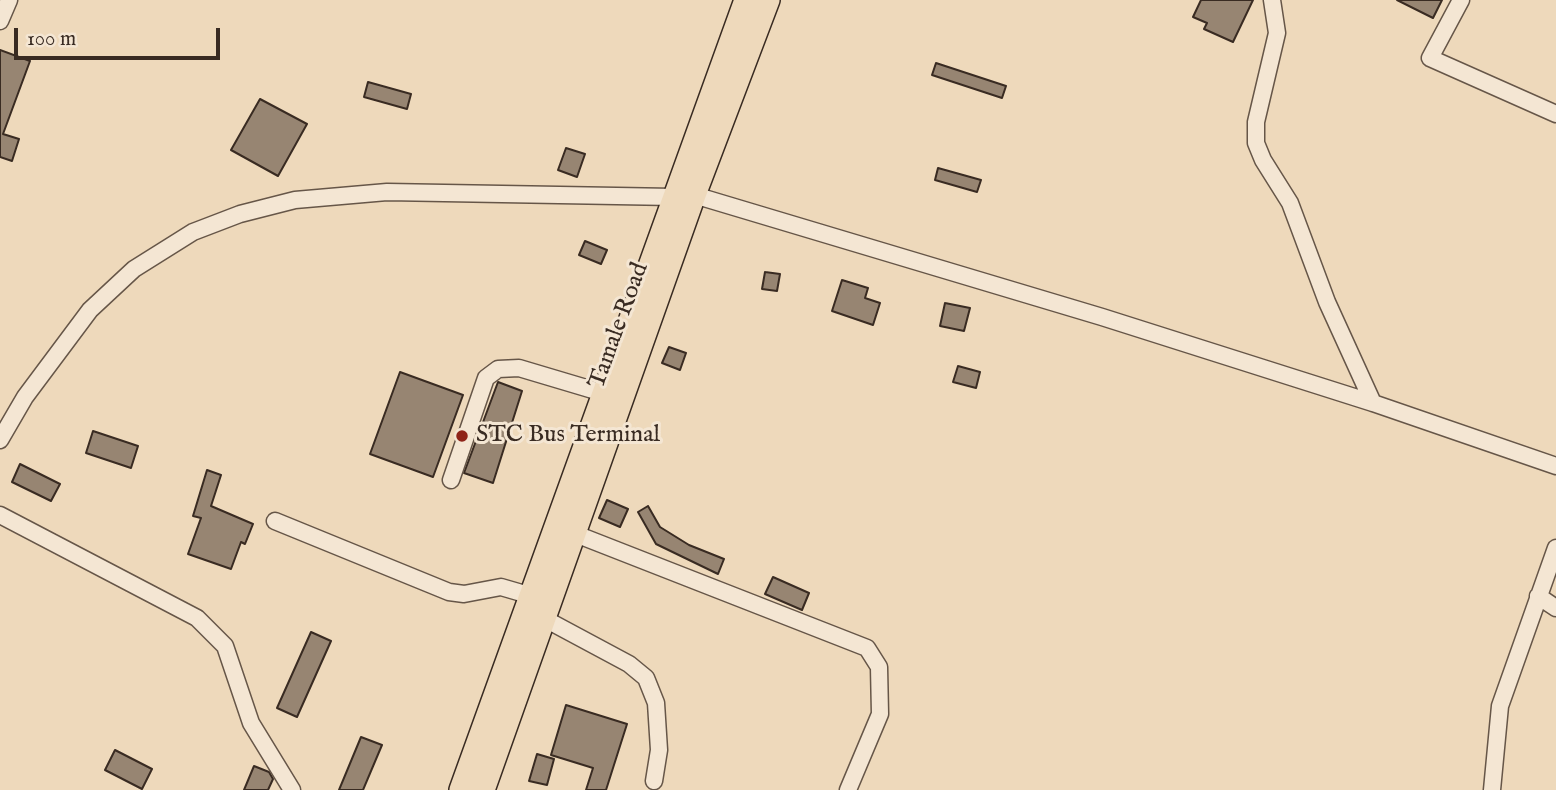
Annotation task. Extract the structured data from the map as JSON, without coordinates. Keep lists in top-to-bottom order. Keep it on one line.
{"streets":{"highway":["Tamale Road"]},"places":["STC Bus Terminal"],"scale_bar":"100 m"}
